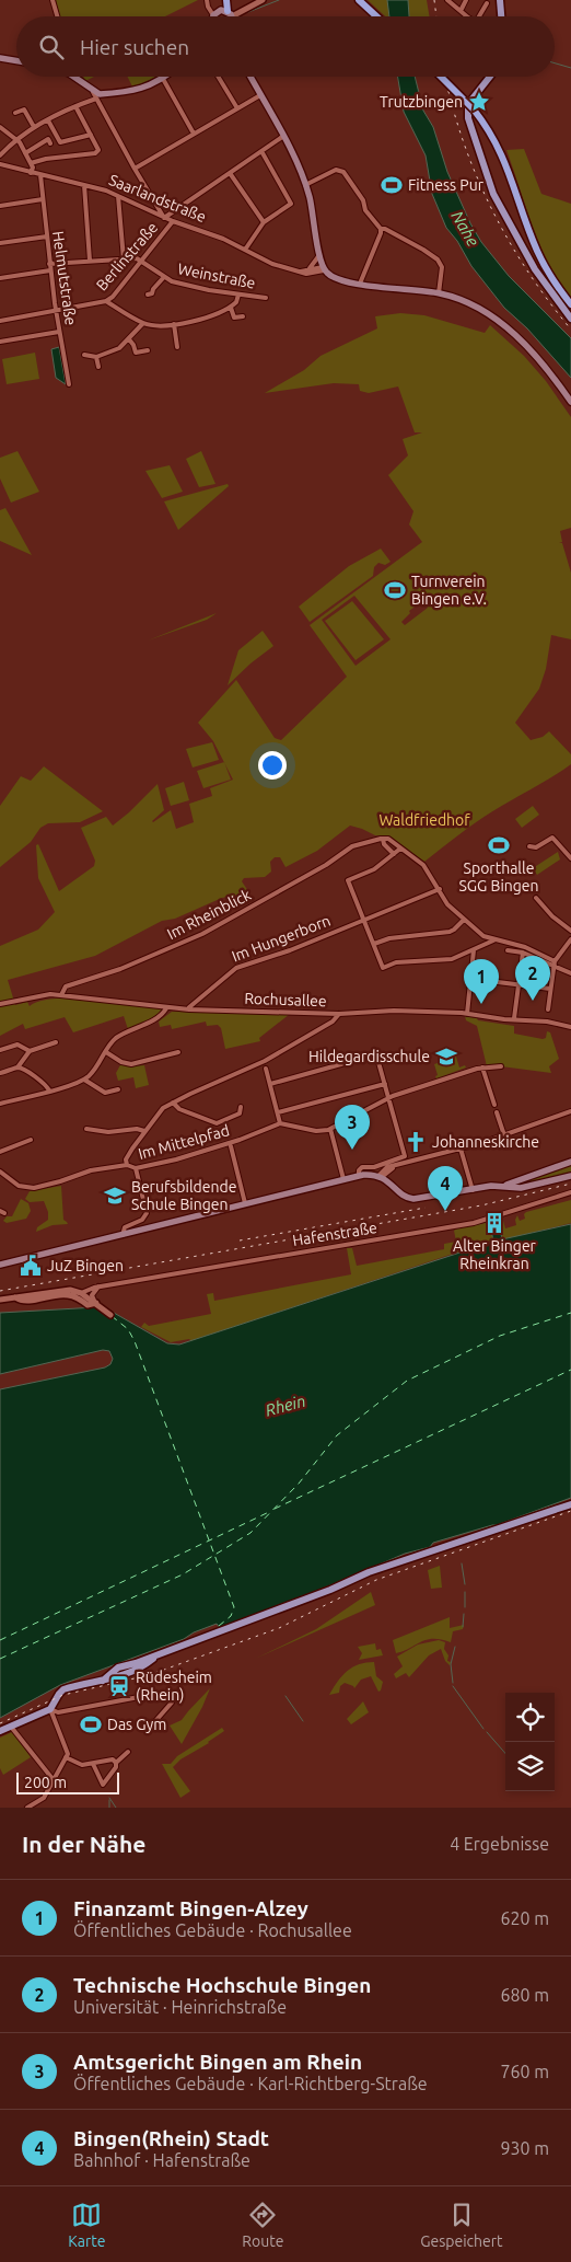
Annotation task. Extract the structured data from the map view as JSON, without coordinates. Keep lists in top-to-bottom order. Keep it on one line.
{"streets":{"main road":["Saarlandstraße"],"street":["Berlinstraße","Weinstraße","Helmutstraße","Im Rheinblick","Im Hungerborn","Rochusallee","Im Mittelpfad","Hafenstraße"]},"crossings":[["Saarlandstraße","Berlinstraße"],["Saarlandstraße","Helmutstraße"],["Berlinstraße","Weinstraße"],["Berlinstraße","Helmutstraße"],["Im Rheinblick","Rochusallee"],["Im Hungerborn","Rochusallee"]],"water":["Nahe","Rhein"],"parks":["Waldfriedhof"],"places":{"place":["Trutzbingen"],"sports":["Fitness Pur","Turnverein Bingen e.V.","Sporthalle SGG Bingen","Das Gym"],"school or university":["Hildegardisschule","Berufsbildende Schule Bingen"],"church":["Johanneskirche"],"building":["Alter Binger Rheinkran"],"public building":["JuZ Bingen"],"station":["Rüdesheim (Rhein)"]},"scale_bar":"200 m","page":{"search":"Hier suchen","pins":["2","1","3","4"],"scale":"200 m","heading":["In der Nähe","4 Ergebnisse"],"list":[{"mark":"1","name":"Finanzamt Bingen-Alzey","note":"Öffentliches Gebäude · Rochusallee","value":"620 m"},{"mark":"2","name":"Technische Hochschule Bingen","note":"Universität · Heinrichstraße","value":"680 m"},{"mark":"3","name":"Amtsgericht Bingen am Rhein","note":"Öffentliches Gebäude · Karl-Richtberg-Straße","value":"760 m"},{"mark":"4","name":"Bingen(Rhein) Stadt","note":"Bahnhof · Hafenstraße","value":"930 m"}],"nav":["Karte","Route","Gespeichert"]}}
